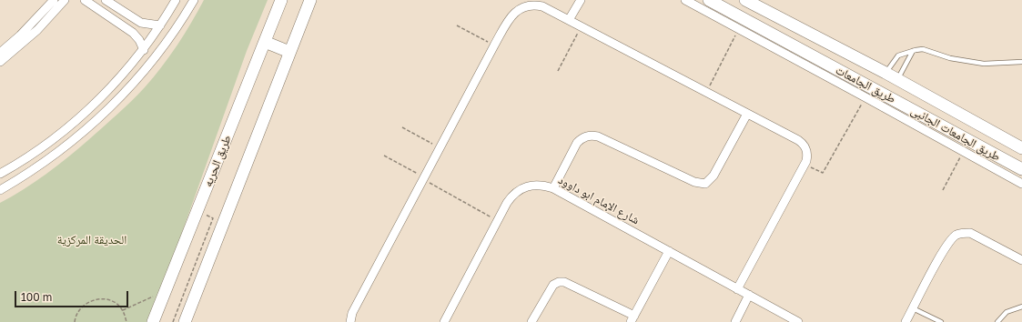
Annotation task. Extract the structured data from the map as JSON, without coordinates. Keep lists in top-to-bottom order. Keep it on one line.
{"streets":{"main road":["طريق الجامعات","طريق الحريه"],"street":["طريق الجامعات الجانبى","شارع الإمام ابو داوود"]},"crossings":[["طريق الجامعات","طريق الجامعات الجانبى"]],"parks":["الحديقة المركزية"],"scale_bar":"100 m"}
